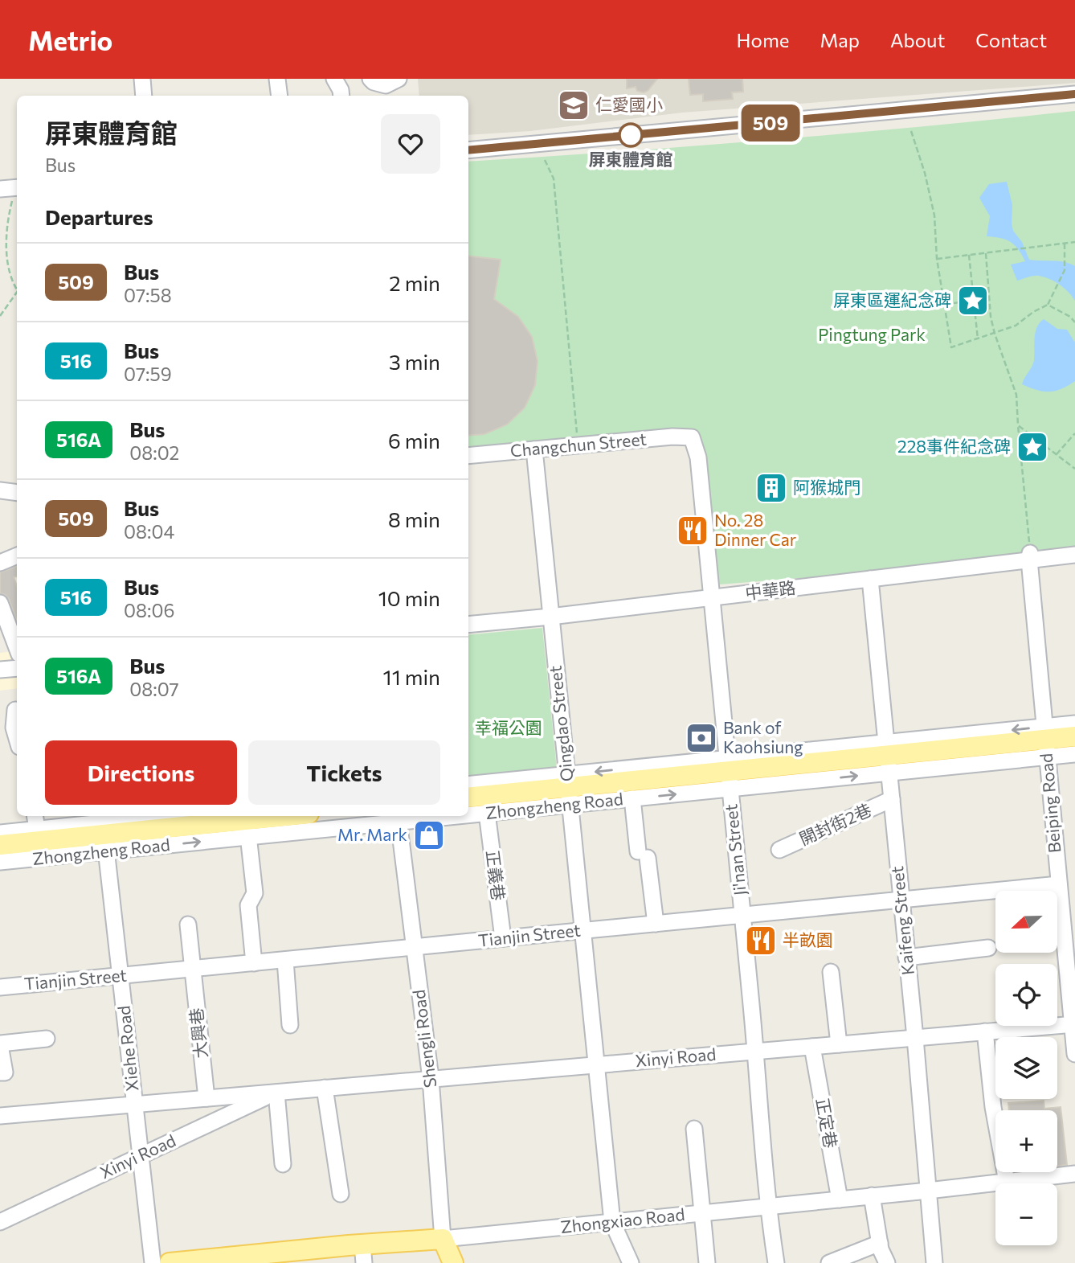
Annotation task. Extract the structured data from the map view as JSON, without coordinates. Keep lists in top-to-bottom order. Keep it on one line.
{"streets":{"main road":["Zhongzheng Road","Shengli Road","Zhongxiao Road"],"street":["Changchun Street","中華路","Qingdao Street","Beiping Road","開封街2巷","Ji'nan Street","正義巷","Kaifeng Street","Tianjin Street","大興巷","Xiehe Road","Xinyi Road","正定巷"]},"crossings":[["Changchun Street","Qingdao Street"],["Changchun Street","Ji'nan Street"],["中華路","Qingdao Street"],["中華路","Beiping Road"],["中華路","Ji'nan Street"],["中華路","Kaifeng Street"],["Qingdao Street","Zhongzheng Road"],["Qingdao Street","Tianjin Street"],["Qingdao Street","Xinyi Road"],["Qingdao Street","Zhongxiao Road"],["Beiping Road","Zhongzheng Road"],["Beiping Road","Tianjin Street"],["Beiping Road","Xinyi Road"],["Zhongzheng Road","Ji'nan Street"],["Zhongzheng Road","正義巷"],["Zhongzheng Road","Kaifeng Street"],["Zhongzheng Road","Shengli Road"],["Zhongzheng Road","Xiehe Road"],["開封街2巷","Kaifeng Street"],["Ji'nan Street","Tianjin Street"],["Ji'nan Street","Xinyi Road"],["Ji'nan Street","Zhongxiao Road"],["正義巷","Tianjin Street"],["Kaifeng Street","Tianjin Street"],["Kaifeng Street","Xinyi Road"],["Kaifeng Street","Zhongxiao Road"],["Tianjin Street","大興巷"],["Tianjin Street","Shengli Road"],["Tianjin Street","Xiehe Road"],["大興巷","Xinyi Road"],["Shengli Road","Xinyi Road"],["Shengli Road","Zhongxiao Road"],["Xiehe Road","Xinyi Road"],["Xinyi Road","正定巷"],["正定巷","Zhongxiao Road"]],"parks":["Pingtung Park","幸福公園"],"places":{"school or university":["仁愛國小"],"other":["屏東體育館"],"place":["屏東區運紀念碑","228事件紀念碑"],"building":["阿猴城門"],"restaurant":["No. 28 Dinner Car","半畝園"],"bank":["Bank of Kaohsiung"],"shop":["Mr. Mark"]},"lines":["bus line 509"],"north":"left","page":{"header":"Metrio","nav":["Home","Map","About","Contact"],"on_map":"509","heading":[["屏東體育館","Bus"],"Departures"],"list":[{"mark":"509","name":"Bus","note":"07:58","value":"2 min"},{"mark":"516","name":"Bus","note":"07:59","value":"3 min"},{"mark":"516A","name":"Bus","note":"08:02","value":"6 min"},{"mark":"509","name":"Bus","note":"08:04","value":"8 min"},{"mark":"516","name":"Bus","note":"08:06","value":"10 min"},{"mark":"516A","name":"Bus","note":"08:07","value":"11 min"}],"buttons":["Directions","Tickets"],"map_buttons":["+","−"]}}
